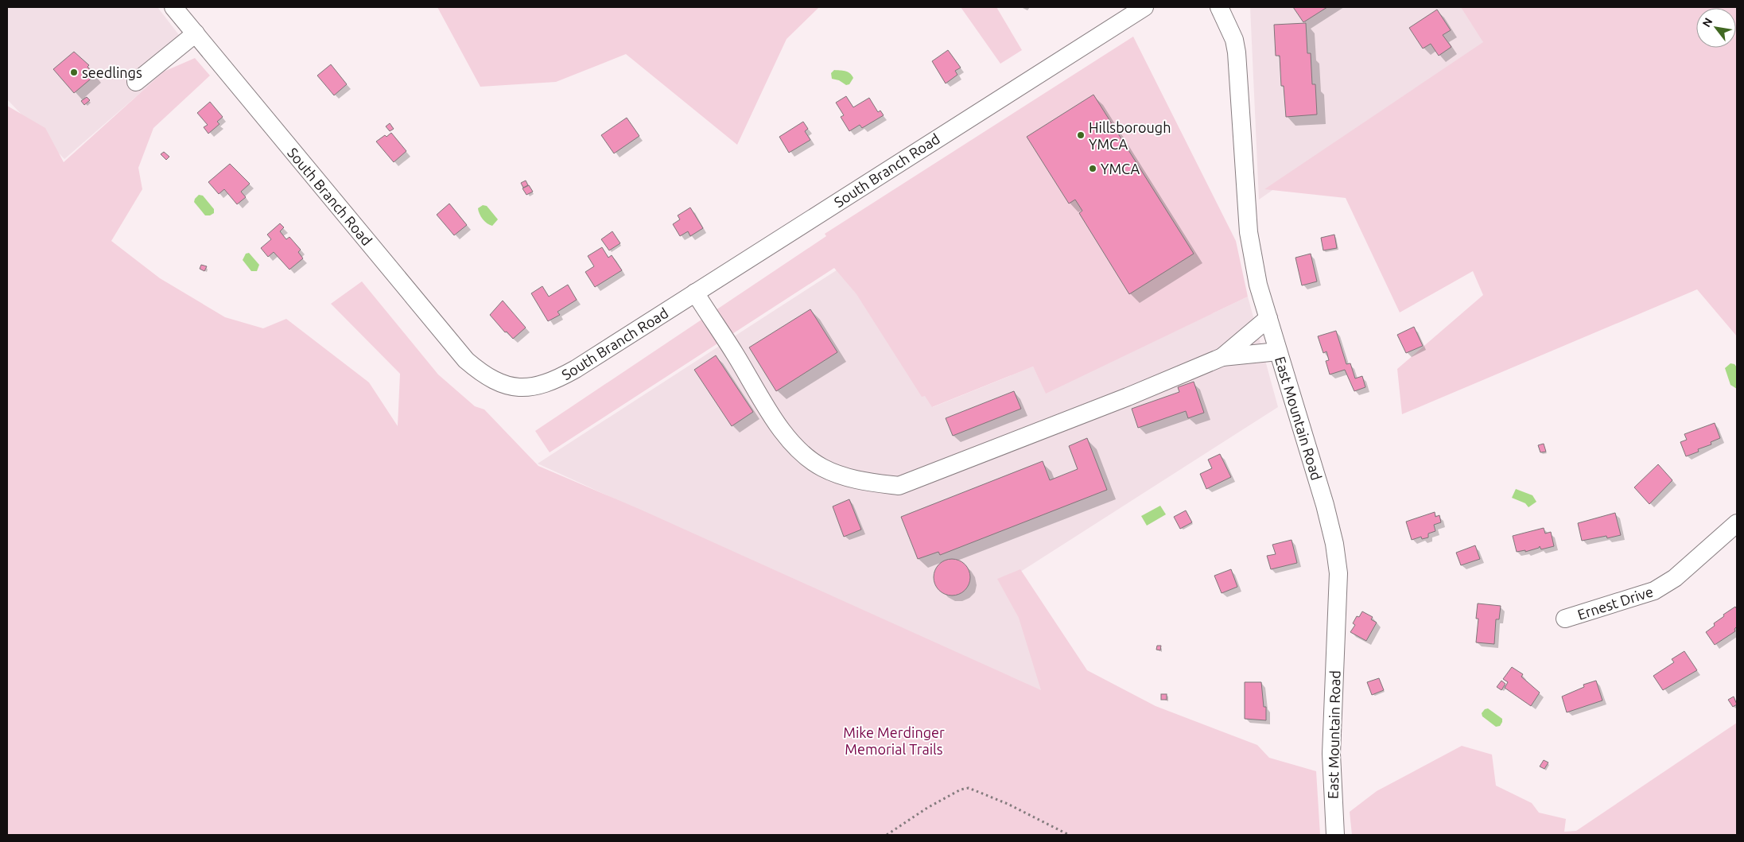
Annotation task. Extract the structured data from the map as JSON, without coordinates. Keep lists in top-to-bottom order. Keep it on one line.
{"streets":{"street":["South Branch Road","East Mountain Road","Ernest Drive"]},"parks":["Mike Merdinger Memorial Trails"],"places":["seedlings","Hillsborough YMCA","YMCA"],"north":"top left"}
